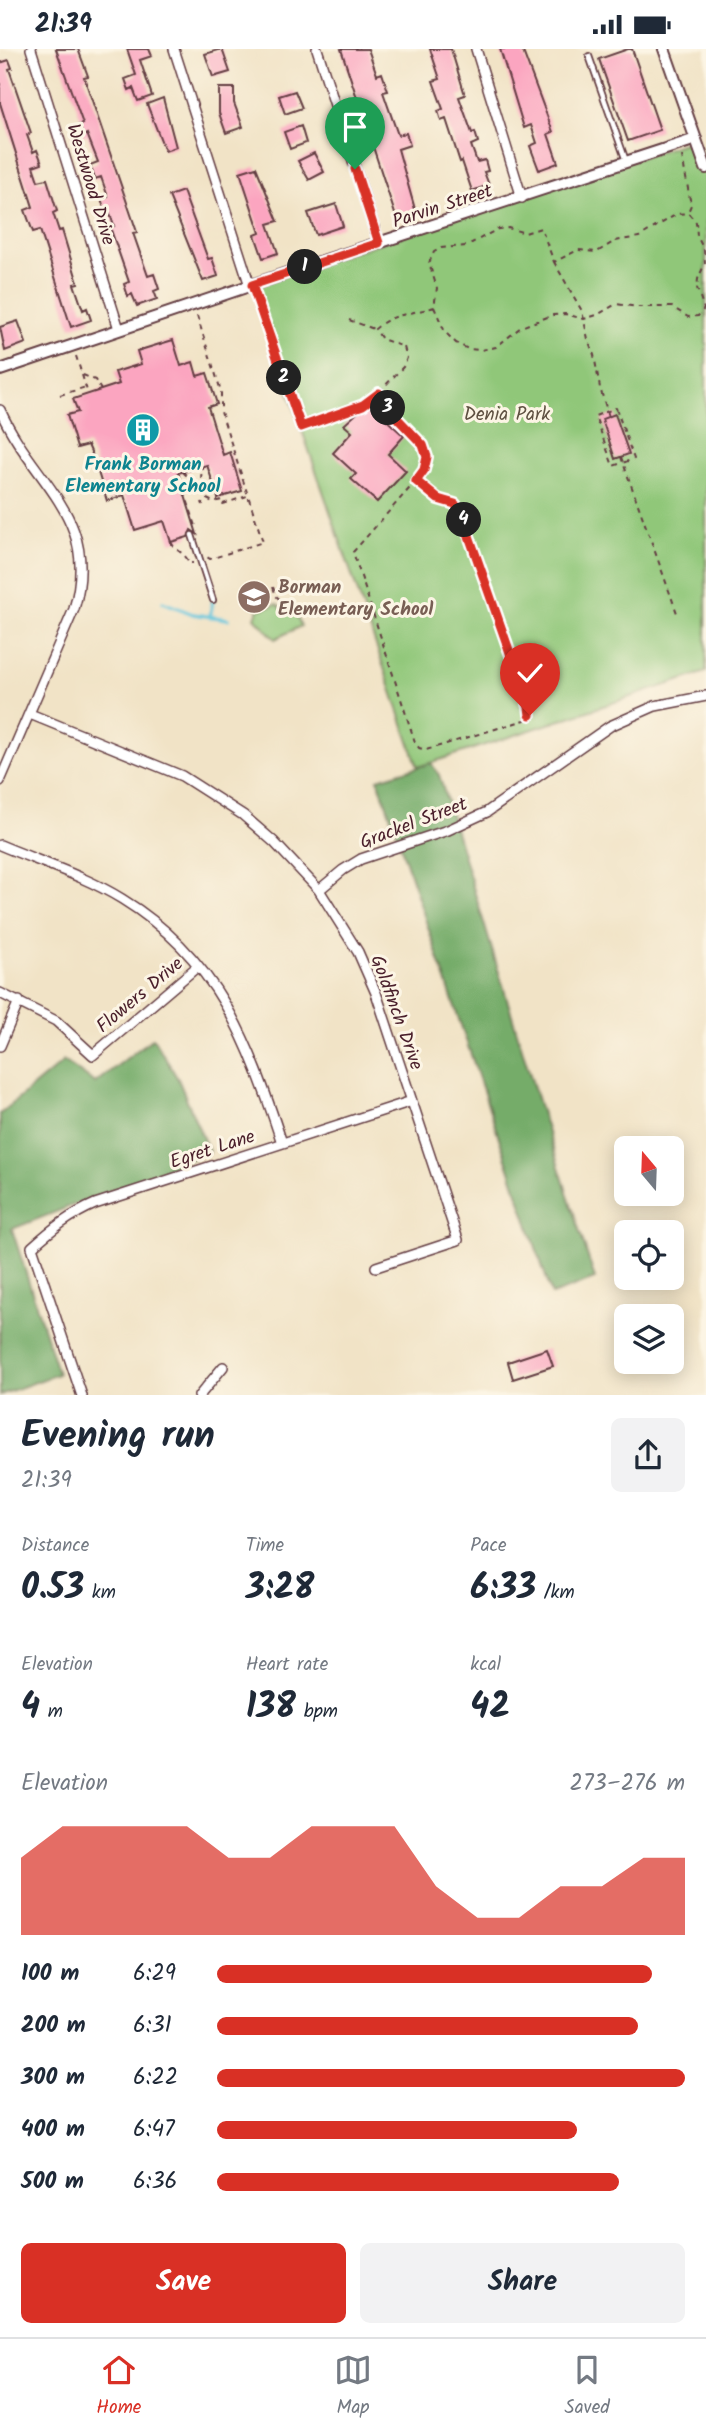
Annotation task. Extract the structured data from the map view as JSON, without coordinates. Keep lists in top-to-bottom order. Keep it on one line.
{"streets":{"street":["Westwood Drive","Parvin Street","Grackel Street","Flowers Drive","Goldfinch Drive","Egret Lane"]},"crossings":[["Westwood Drive","Parvin Street"],["Grackel Street","Goldfinch Drive"],["Goldfinch Drive","Egret Lane"]],"parks":["Denia Park"],"places":{"building":["Frank Borman Elementary School"],"school or university":["Borman Elementary School"]},"north":"top","page":{"status":"21:39","pins":["1","2","3","4"],"heading":["Evening run","21:39"],"stats":[["Distance","0.53 km"],["Time","3:28"],["Pace","6:33 /km"],["Elevation","4 m"],["Heart rate","138 bpm"],["kcal","42"]],"chart":["Elevation","273–276 m"],"list":[{"name":"100 m","note":"6:29"},{"name":"200 m","note":"6:31"},{"name":"300 m","note":"6:22"},{"name":"400 m","note":"6:47"},{"name":"500 m","note":"6:36"}],"buttons":["Save","Share"],"tabs":["Home","Map","Saved"]}}
